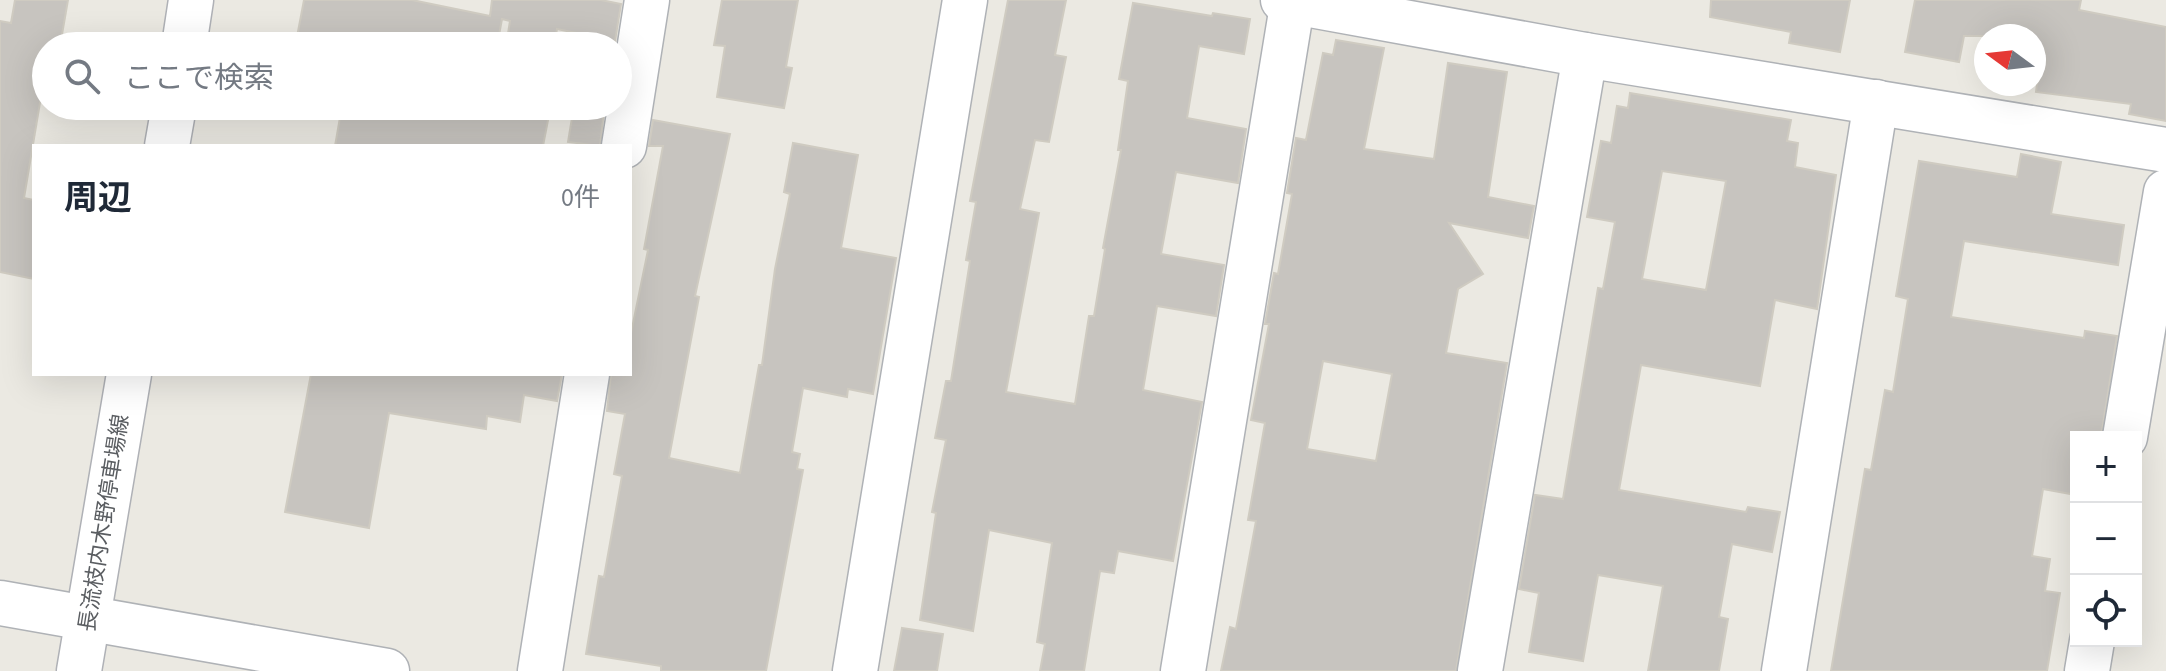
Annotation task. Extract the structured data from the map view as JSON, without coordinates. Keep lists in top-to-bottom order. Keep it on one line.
{"streets":{"street":["長流枝内木野停車場線"]},"north":"left","page":{"search":"ここで検索","heading":["周辺","0件"],"map_buttons":["+","−"]}}
